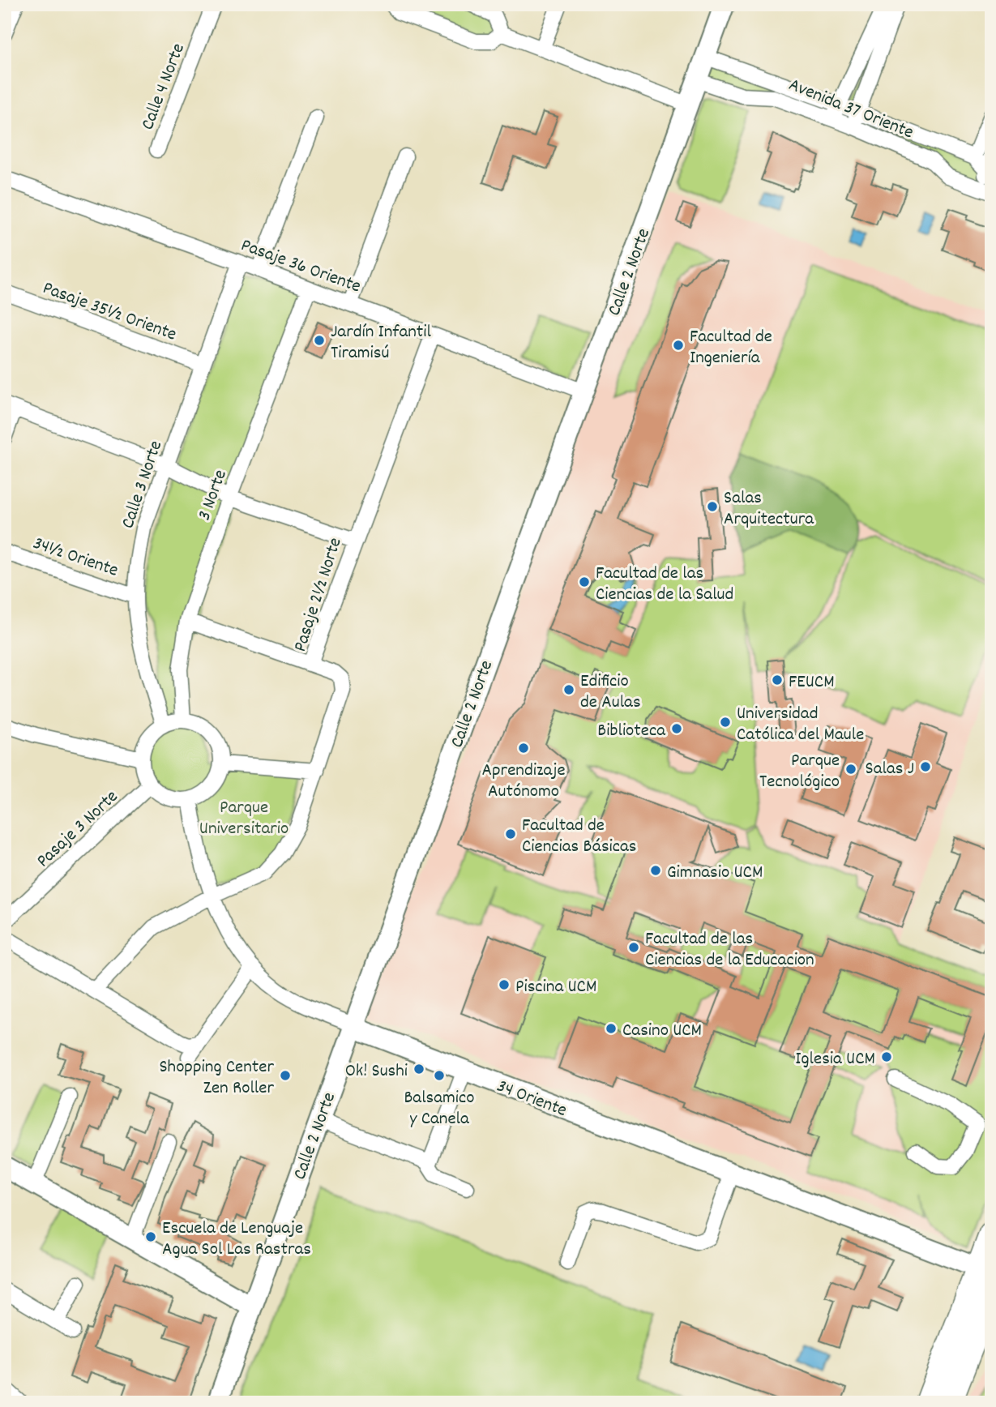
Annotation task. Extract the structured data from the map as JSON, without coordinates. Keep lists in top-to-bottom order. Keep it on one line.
{"streets":{"main road":["Calle 2 Norte","34 Oriente"],"street":["Calle 4 Norte","Avenida 37 Oriente","Pasaje 36 Oriente","Pasaje 35½ Oriente","Calle 3 Norte","3 Norte","34½ Oriente","Pasaje 2½ Norte","Pasaje 3 Norte"]},"crossings":[["Avenida 37 Oriente","Calle 2 Norte"],["Pasaje 36 Oriente","Calle 2 Norte"],["Pasaje 36 Oriente","Calle 3 Norte"],["Pasaje 36 Oriente","3 Norte"],["Pasaje 36 Oriente","Pasaje 2½ Norte"],["Calle 2 Norte","34 Oriente"],["Pasaje 35½ Oriente","Calle 3 Norte"],["Calle 3 Norte","3 Norte"],["Calle 3 Norte","34½ Oriente"],["Calle 3 Norte","Pasaje 3 Norte"],["Calle 3 Norte","34 Oriente"],["3 Norte","Pasaje 3 Norte"],["3 Norte","34 Oriente"],["Pasaje 2½ Norte","34 Oriente"],["Pasaje 3 Norte","34 Oriente"]],"parks":["Parque Universitario"],"places":["Jardín Infantil Tiramisú","Facultad de Ingeniería","Salas Arquitectura","Facultad de las Ciencias de la Salud","FEUCM","Edificio de Aulas","Universidad Católica del Maule","Biblioteca","Aprendizaje Autónomo","Salas J","Parque Tecnológico","Facultad de Ciencias Básicas","Gimnasio UCM","Facultad de las Ciencias de la Educacion","Piscina UCM","Casino UCM","Iglesia UCM","Ok! Sushi","Shopping Center Zen Roller","Balsamico y Canela","Escuela de Lenguaje Agua Sol Las Rastras"]}
